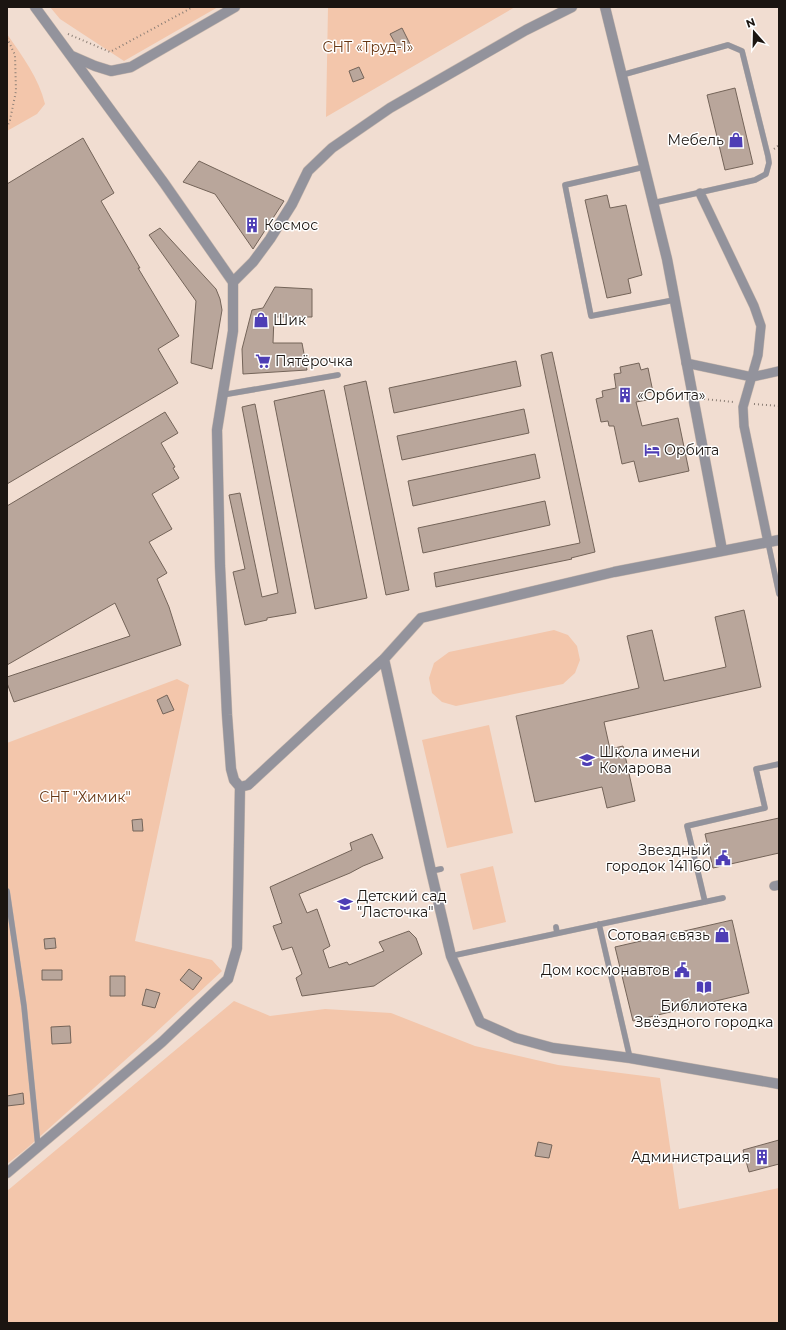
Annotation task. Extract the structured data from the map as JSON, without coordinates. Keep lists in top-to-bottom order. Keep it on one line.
{"parks":["СНТ «Труд-1»","СНТ \"Химик\""],"places":{"shop":["Мебель","Шик","Сотовая связь"],"building":["Космос","«Орбита»","Администрация"],"supermarket":["Пятёрочка"],"hotel":["Орбита"],"school or university":["Школа имени Комарова","Детский сад \"Ласточка\""],"public building":["Звездный городок 141160","Дом космонавтов"],"library":["Библиотека Звёздного городка"]},"north":"top"}
